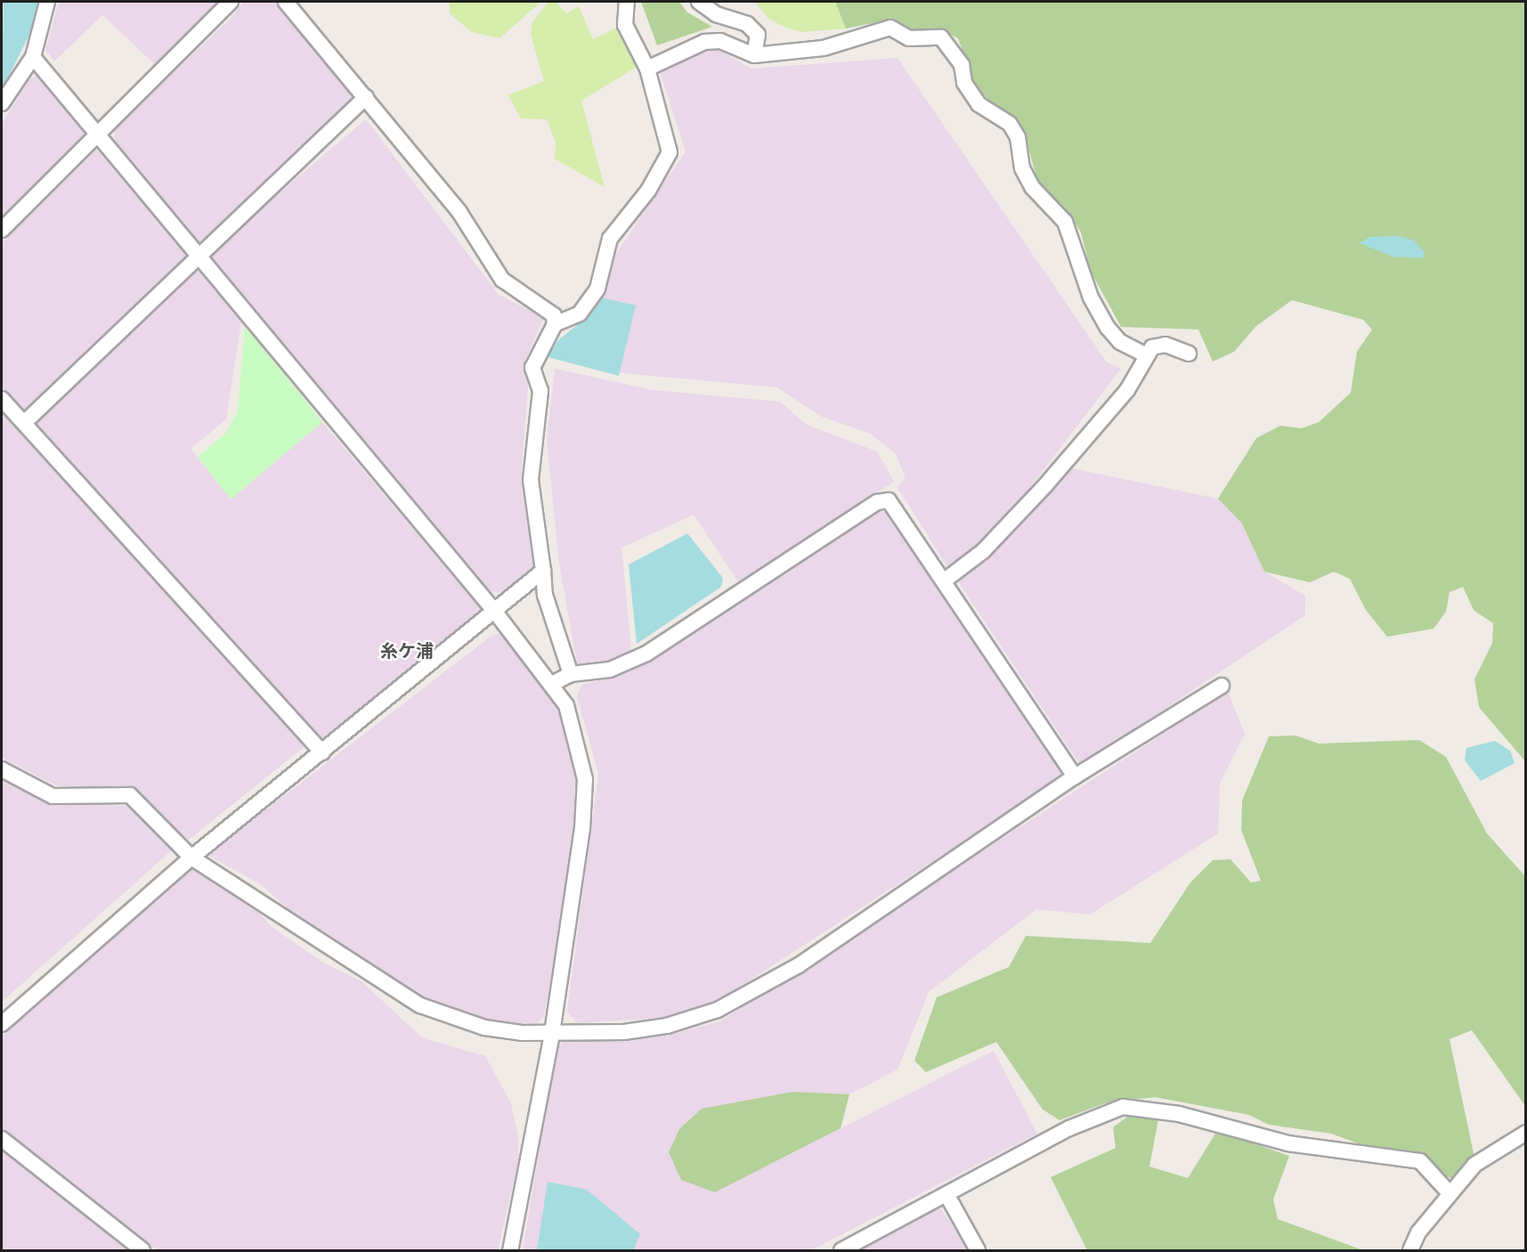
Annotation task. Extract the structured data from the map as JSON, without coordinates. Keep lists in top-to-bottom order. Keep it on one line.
{"districts":["糸ケ浦"]}
